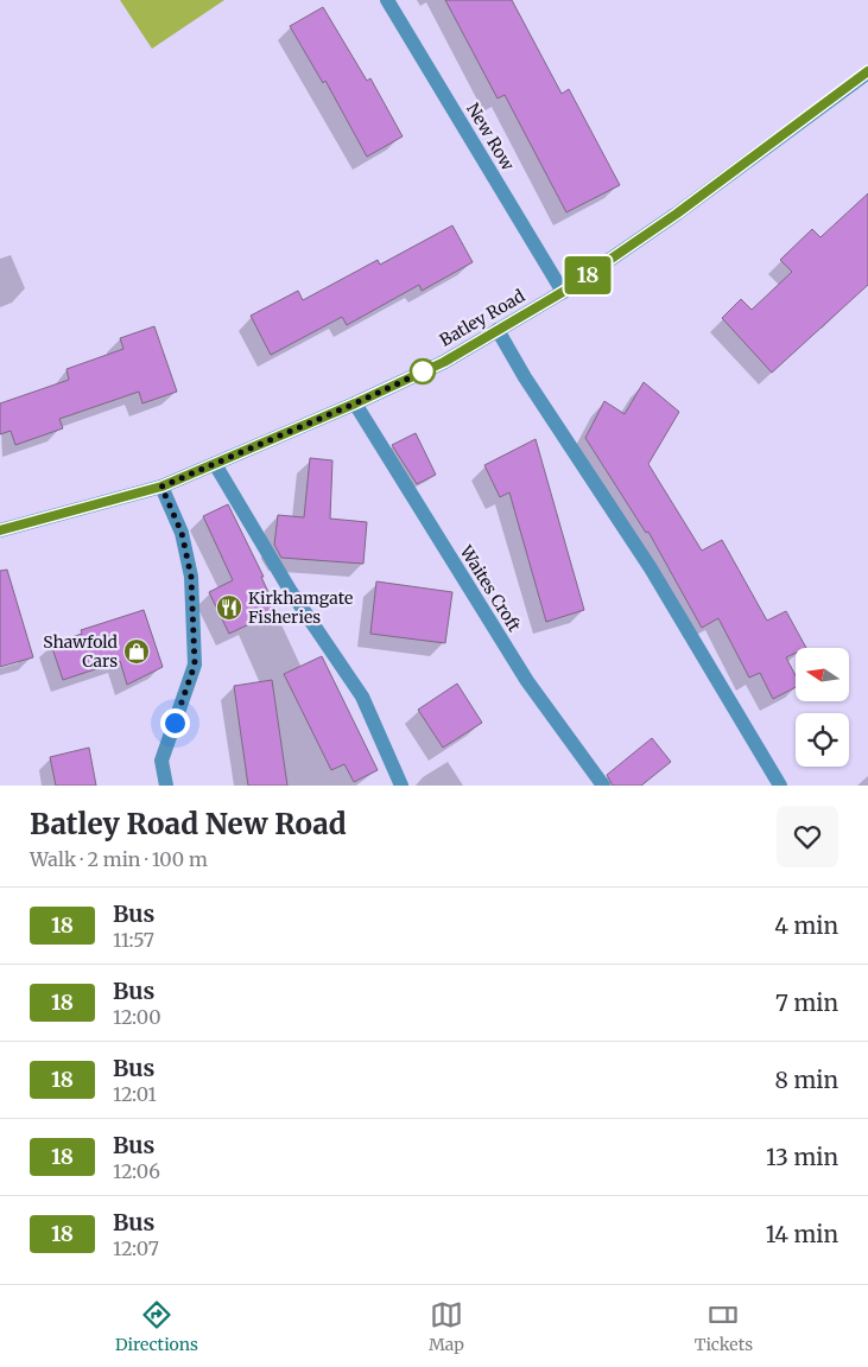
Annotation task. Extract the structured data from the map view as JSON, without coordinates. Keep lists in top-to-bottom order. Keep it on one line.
{"streets":{"street":["New Row","Batley Road","Waites Croft"]},"crossings":[["New Row","Batley Road"],["Batley Road","Waites Croft"]],"places":{"restaurant":["Kirkhamgate Fisheries"],"shop":["Shawfold Cars"]},"lines":["bus line 18"],"north":"left","page":{"on_map":"18","heading":["Batley Road New Road","Walk · 2 min · 100 m"],"list":[{"mark":"18","name":"Bus","note":"11:57","value":"4 min"},{"mark":"18","name":"Bus","note":"12:00","value":"7 min"},{"mark":"18","name":"Bus","note":"12:01","value":"8 min"},{"mark":"18","name":"Bus","note":"12:06","value":"13 min"},{"mark":"18","name":"Bus","note":"12:07","value":"14 min"}],"tabs":["Directions","Map","Tickets"]}}
